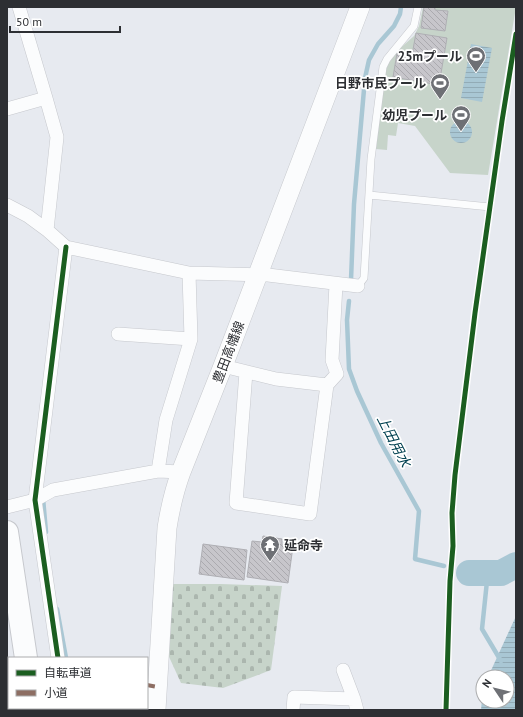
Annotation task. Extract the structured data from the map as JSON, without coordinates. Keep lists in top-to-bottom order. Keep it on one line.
{"streets":{"main road":["豊田高幡線"]},"water":["上田用水"],"places":{"sports":["25mプール","日野市民プール","幼児プール"],"temple":["延命寺"]},"legend":["自転車道","小道"],"scale_bar":"50 m","north":"top left"}
